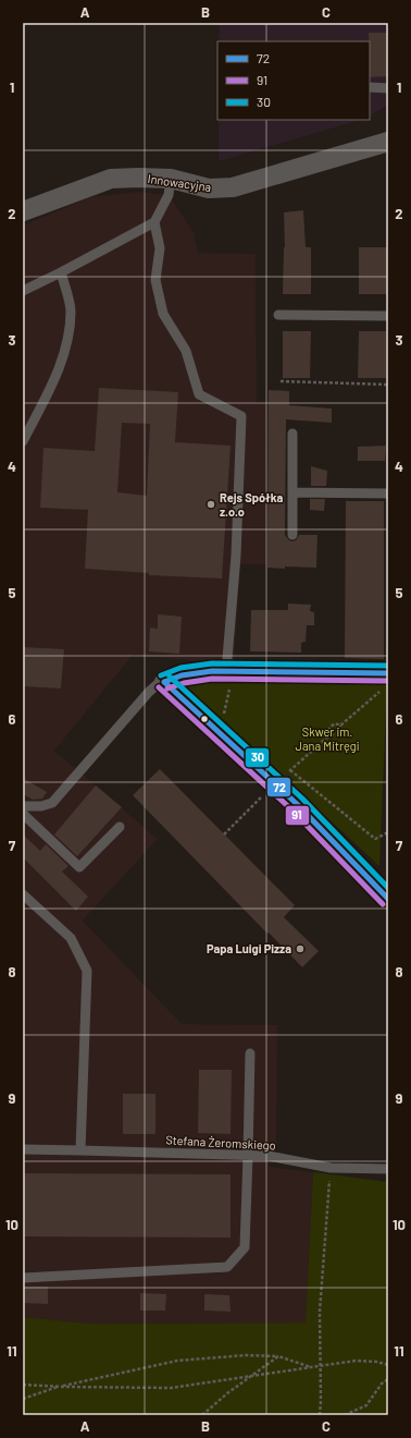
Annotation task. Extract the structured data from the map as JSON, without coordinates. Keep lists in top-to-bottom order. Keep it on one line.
{"streets":{"street":["Innowacyjna"],"lane":["Stefana Żeromskiego"]},"parks":["Skwer im. Jana Mitręgi"],"places":["Rejs Spółka z.o.o","Papa Luigi Pizza"],"lines":["transit line 30","transit line 72","transit line 91"],"legend":["72","91","30"],"grid":{"columns":["A","B","C"],"rows":["1","2","3","4","5","6","7","8","9","10","11"]}}
